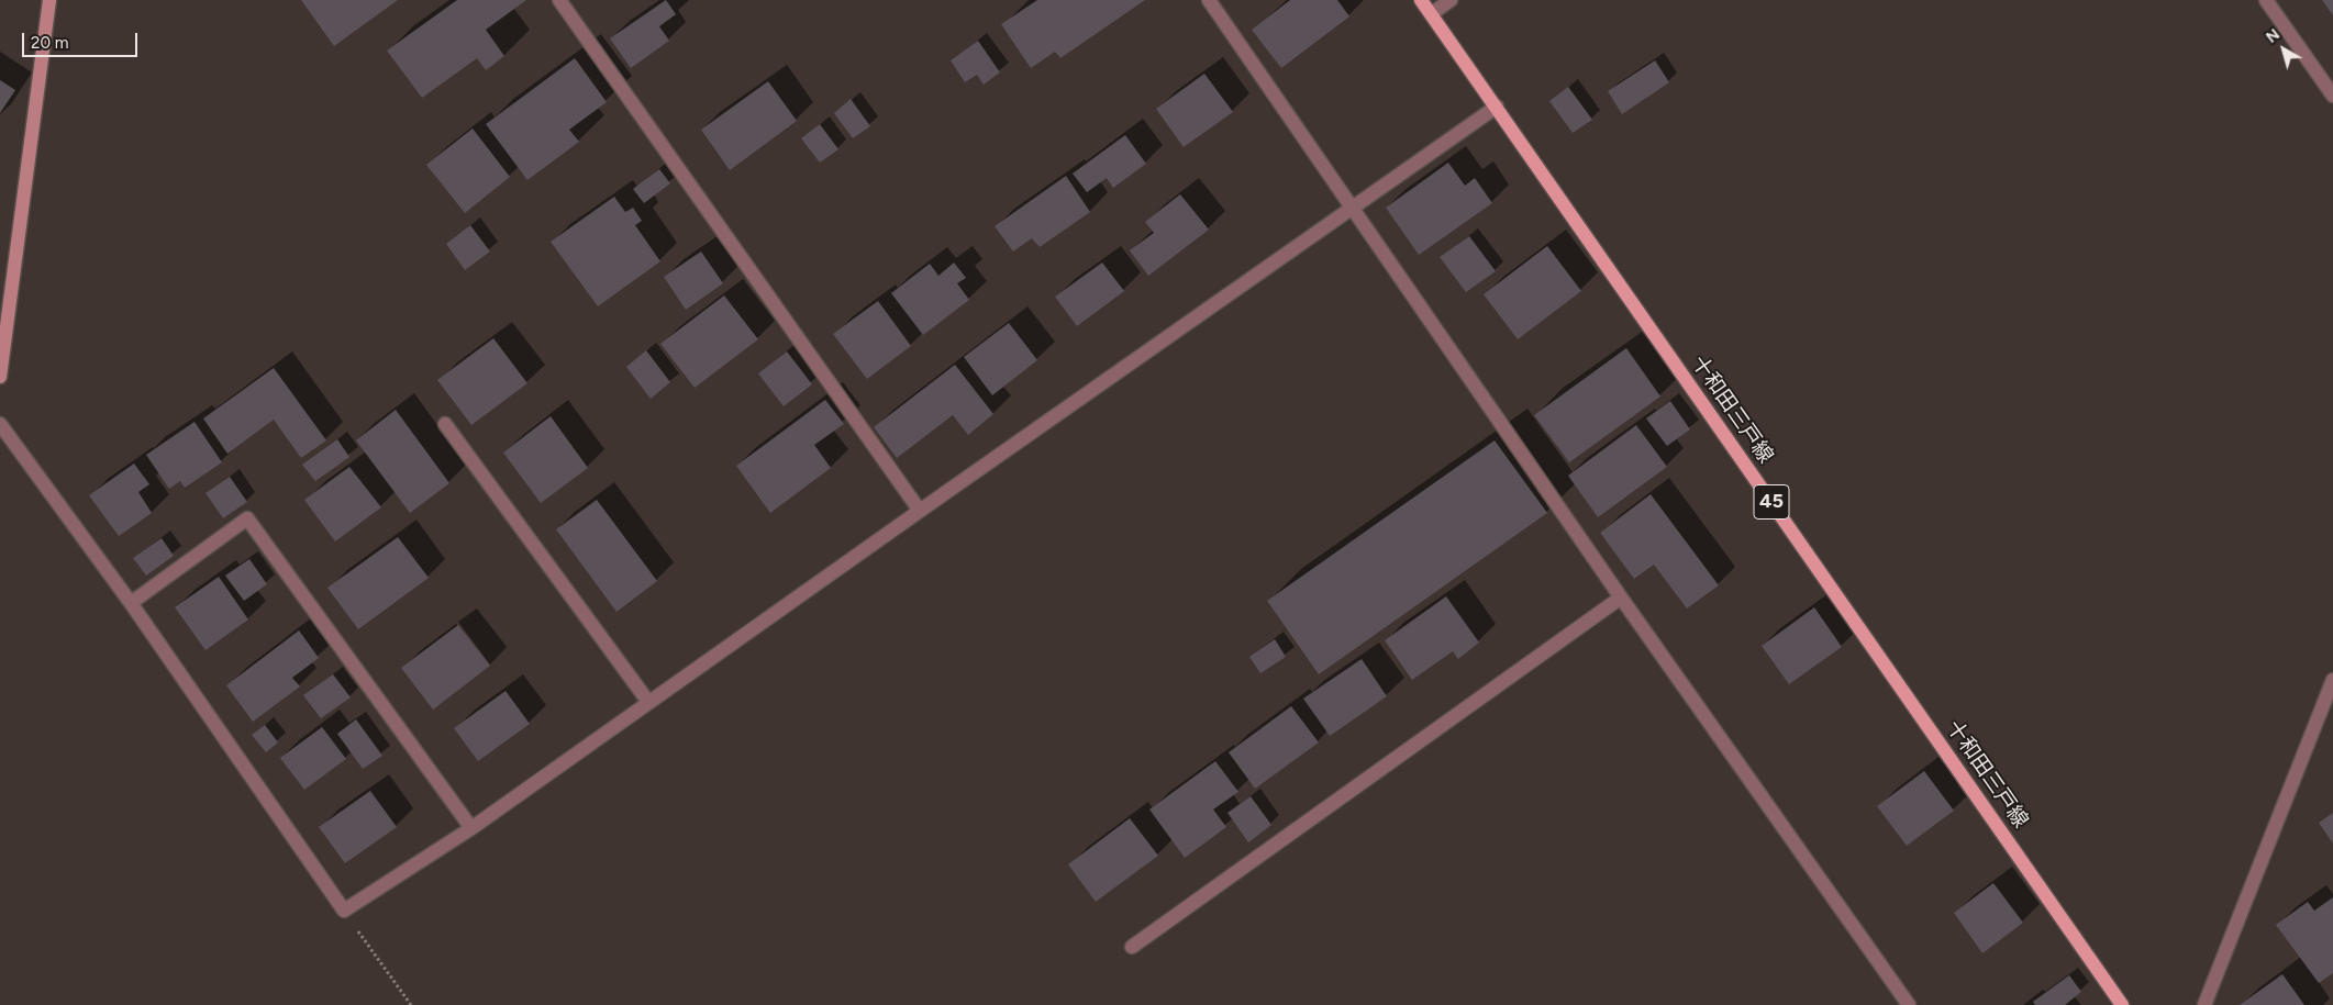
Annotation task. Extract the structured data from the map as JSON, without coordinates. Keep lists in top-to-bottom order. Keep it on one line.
{"streets":{"main road":["十和田三戸線","45"]},"scale_bar":"20 m","north":"top left"}
